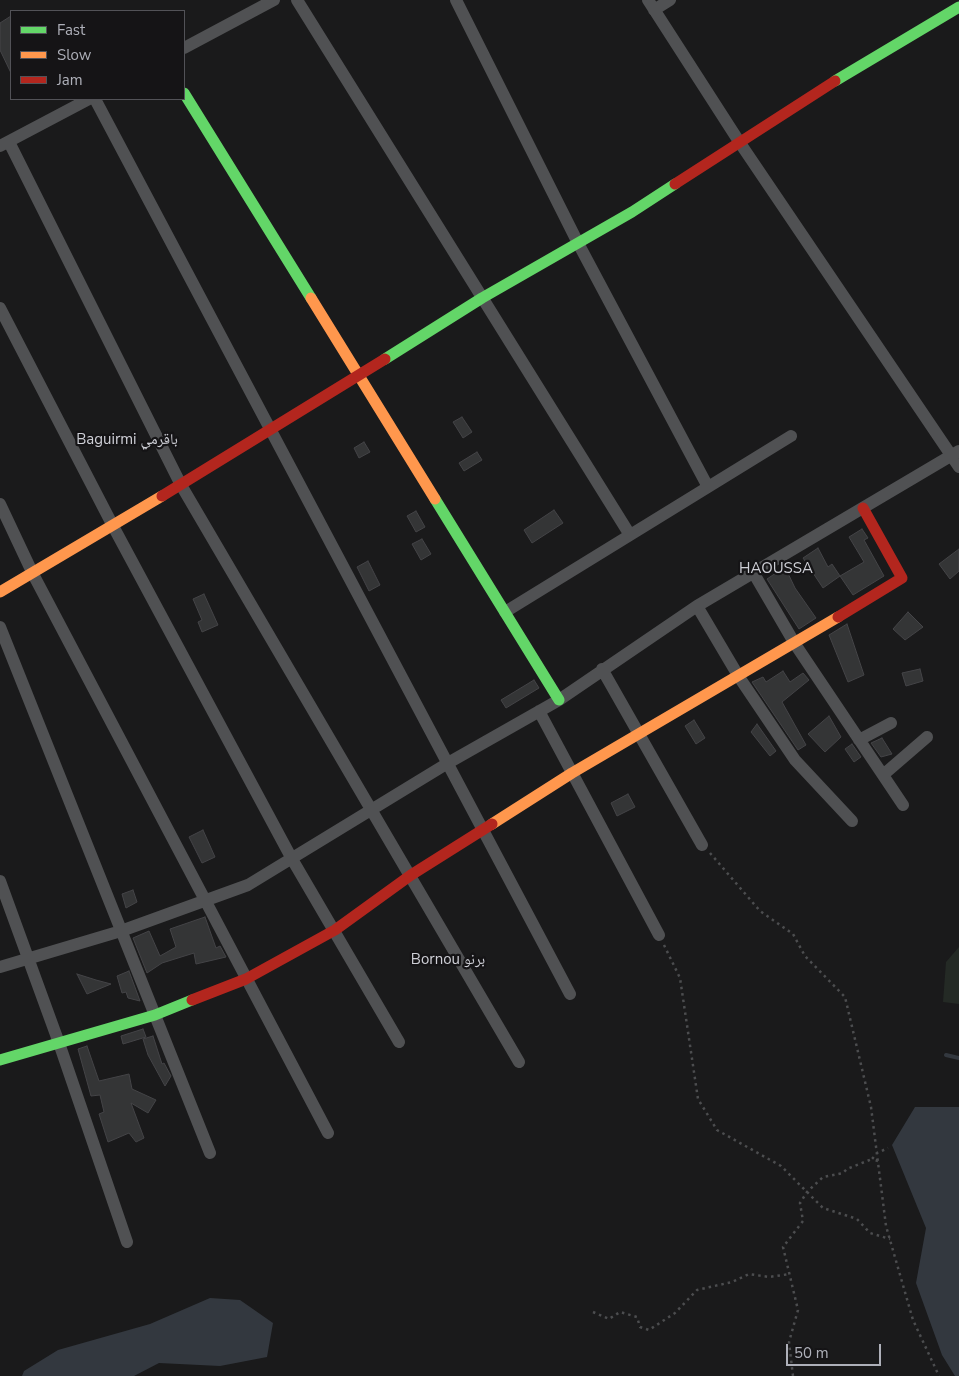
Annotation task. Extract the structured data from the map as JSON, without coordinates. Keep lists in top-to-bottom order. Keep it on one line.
{"districts":["Baguirmi باقرمي","HAOUSSA","Bornou برنو"],"legend":["Fast","Slow","Jam"],"scale_bar":"50 m"}
